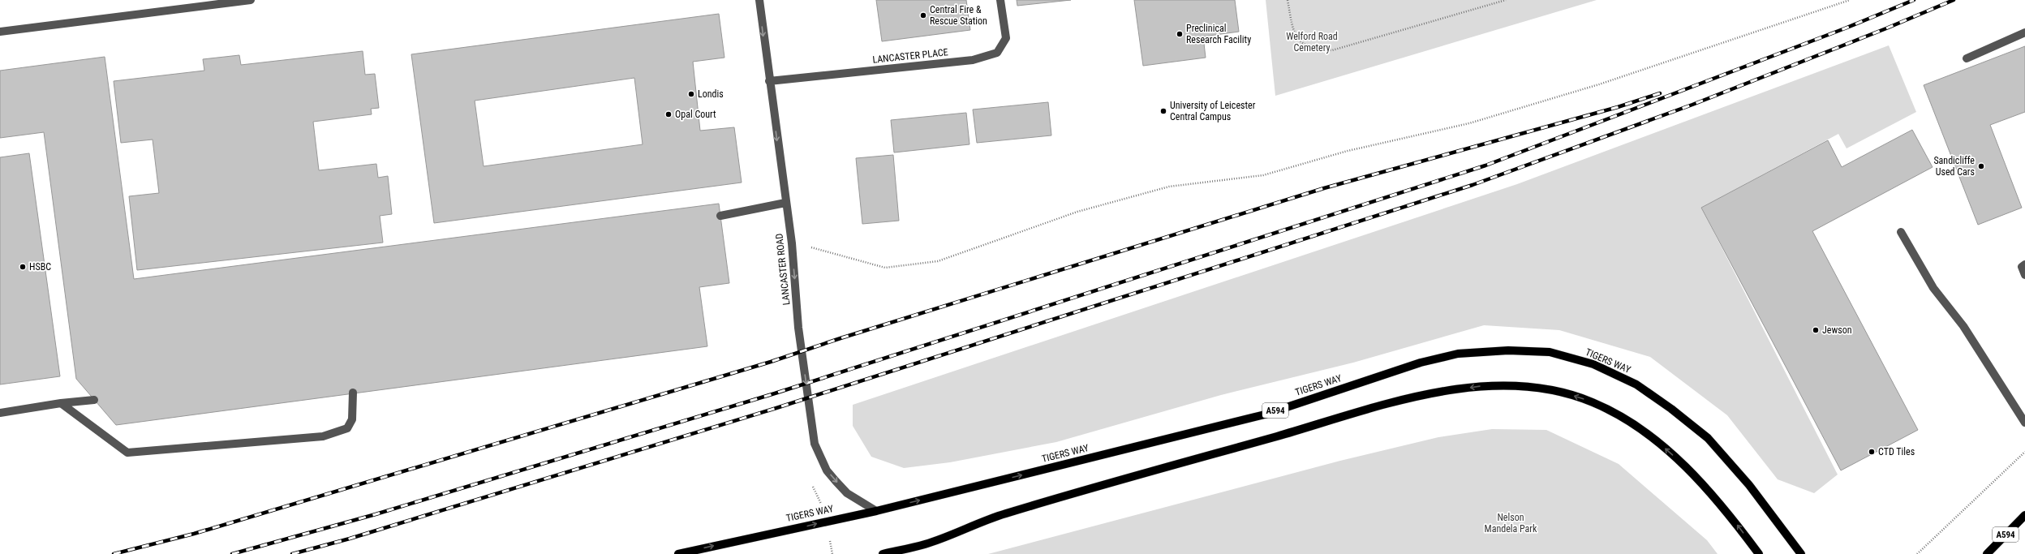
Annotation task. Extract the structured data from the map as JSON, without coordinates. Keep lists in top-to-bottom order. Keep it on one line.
{"streets":{"main road":["TIGERS WAY","A594"],"street":["LANCASTER PLACE","LANCASTER ROAD"]},"crossings":[["LANCASTER PLACE","LANCASTER ROAD"],["LANCASTER ROAD","TIGERS WAY"]],"one_way":["LANCASTER ROAD"],"parks":["Welford Road Cemetery","Nelson Mandela Park"],"places":["Central Fire & Rescue Station","Preclinical Research Facility","Londis","University of Leicester Central Campus","Opal Court","Sandicliffe Used Cars","HSBC","Jewson","CTD Tiles"]}
